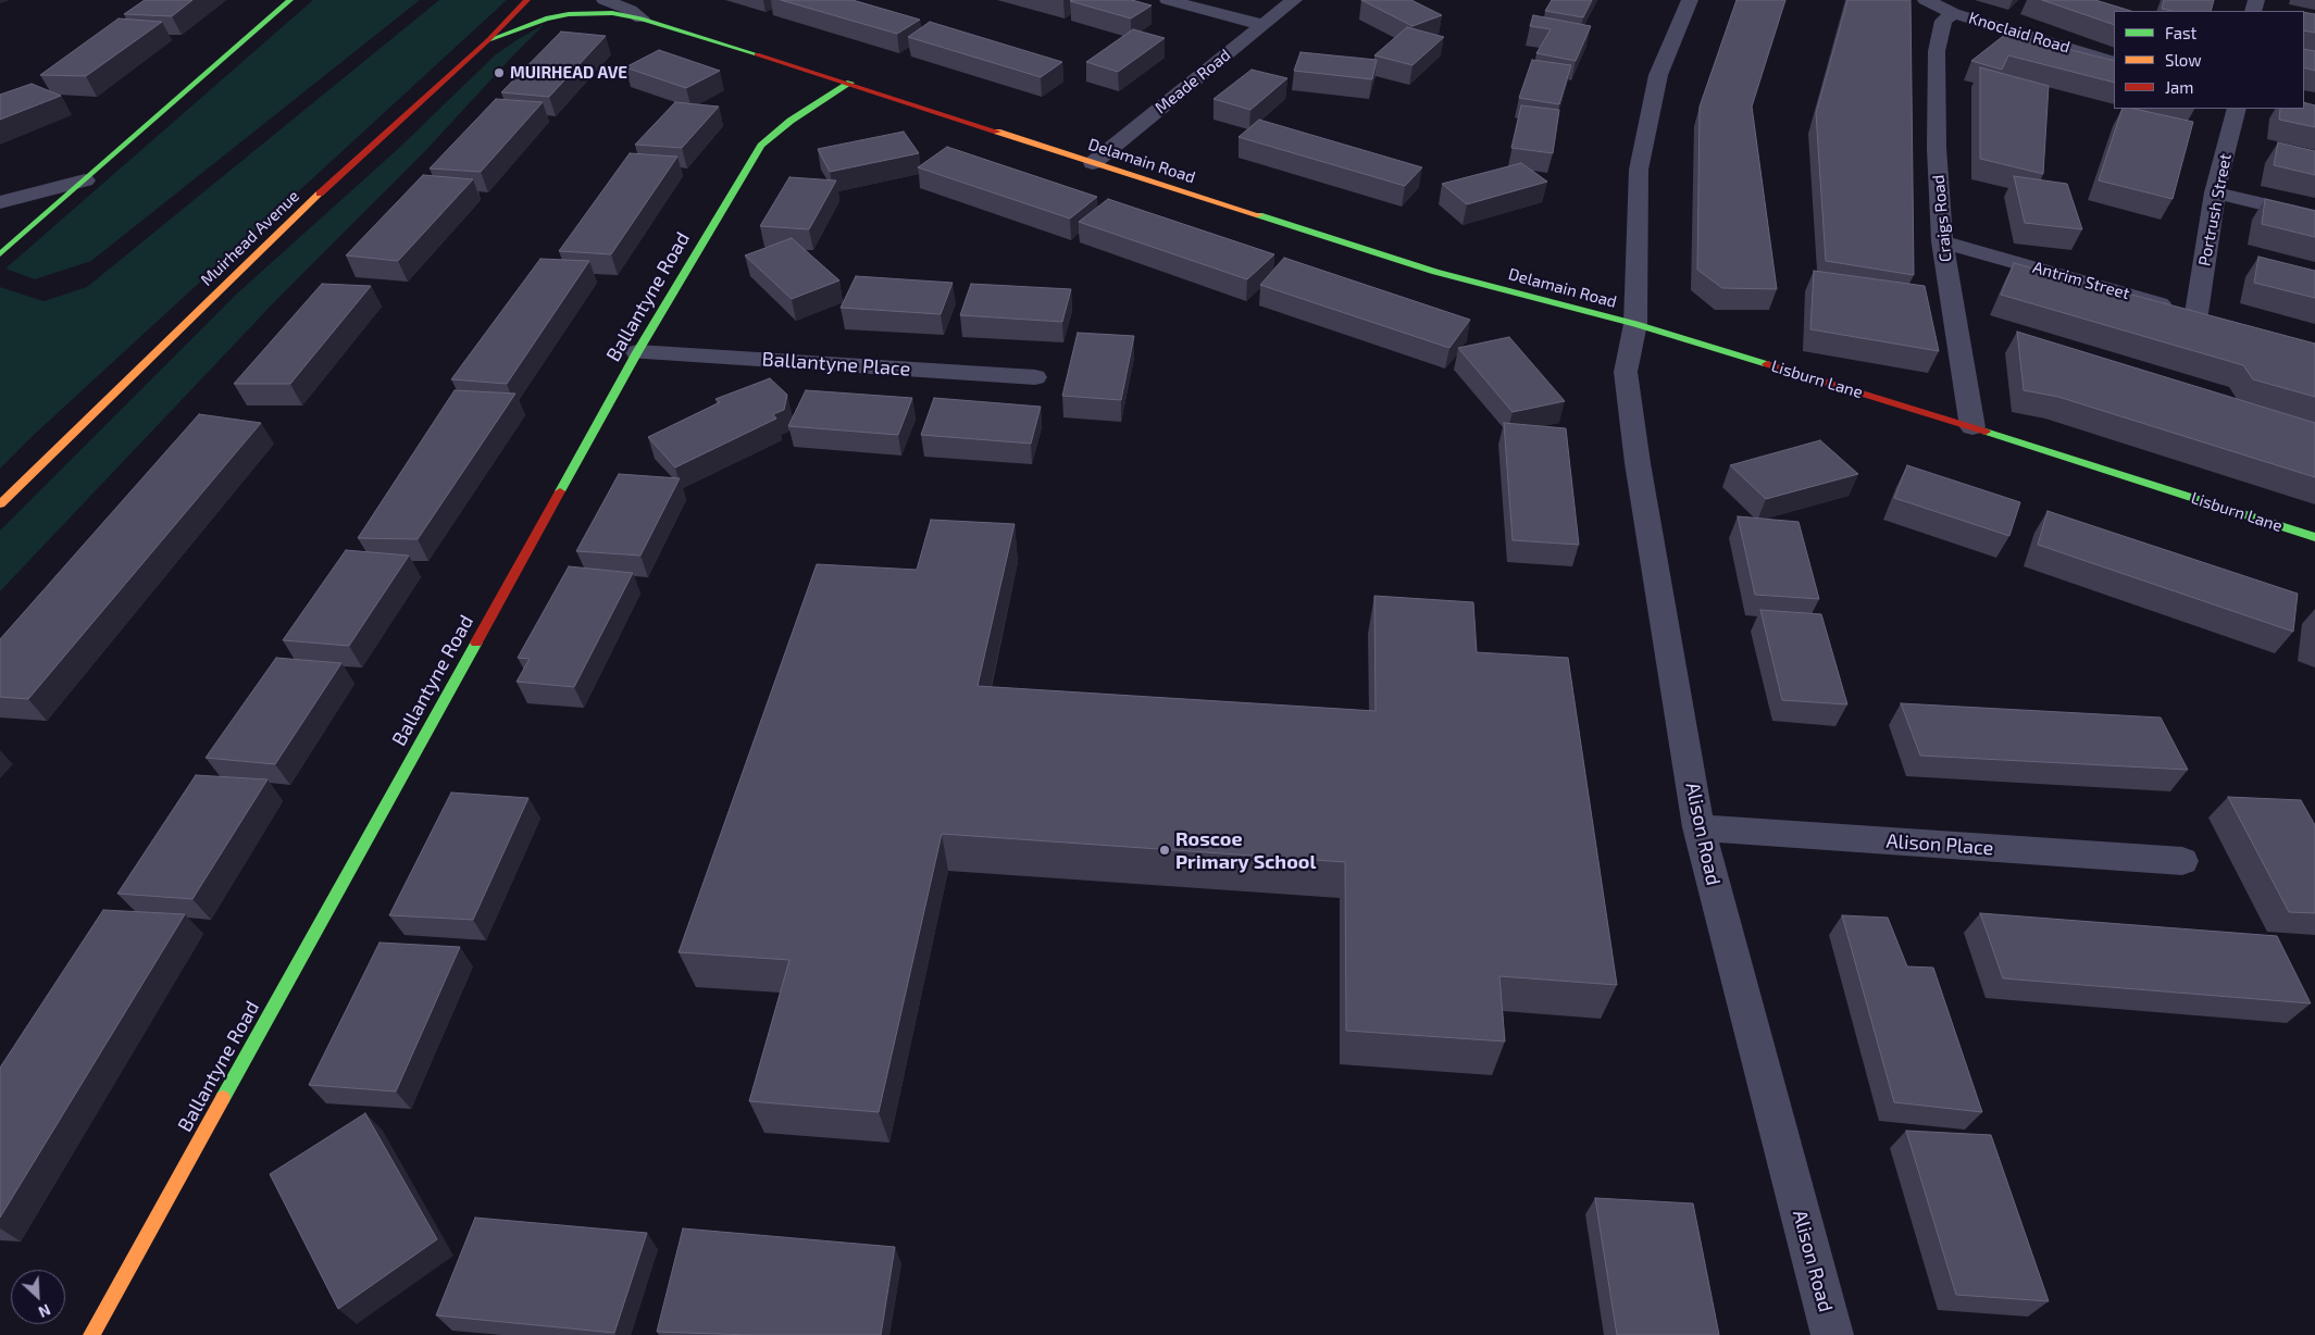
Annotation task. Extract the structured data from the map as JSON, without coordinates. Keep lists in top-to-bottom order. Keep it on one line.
{"streets":{"main road":["Delamain Road","Muirhead Avenue","Ballantyne Road","Lisburn Lane"],"street":["Knoclaid Road","Meade Road","Portrush Street","Craigs Road","Antrim Street","Ballantyne Place","Alison Road","Alison Place"]},"crossings":[["Knoclaid Road","Craigs Road"],["Meade Road","Delamain Road"],["Delamain Road","Muirhead Avenue"],["Delamain Road","Ballantyne Road"],["Delamain Road","Lisburn Lane"],["Delamain Road","Alison Road"],["Portrush Street","Antrim Street"],["Craigs Road","Antrim Street"],["Craigs Road","Lisburn Lane"],["Ballantyne Road","Ballantyne Place"],["Lisburn Lane","Alison Road"],["Alison Road","Alison Place"]],"places":["MUIRHEAD AVE","Roscoe Primary School"],"legend":["Fast","Slow","Jam"],"north":"bottom right"}
